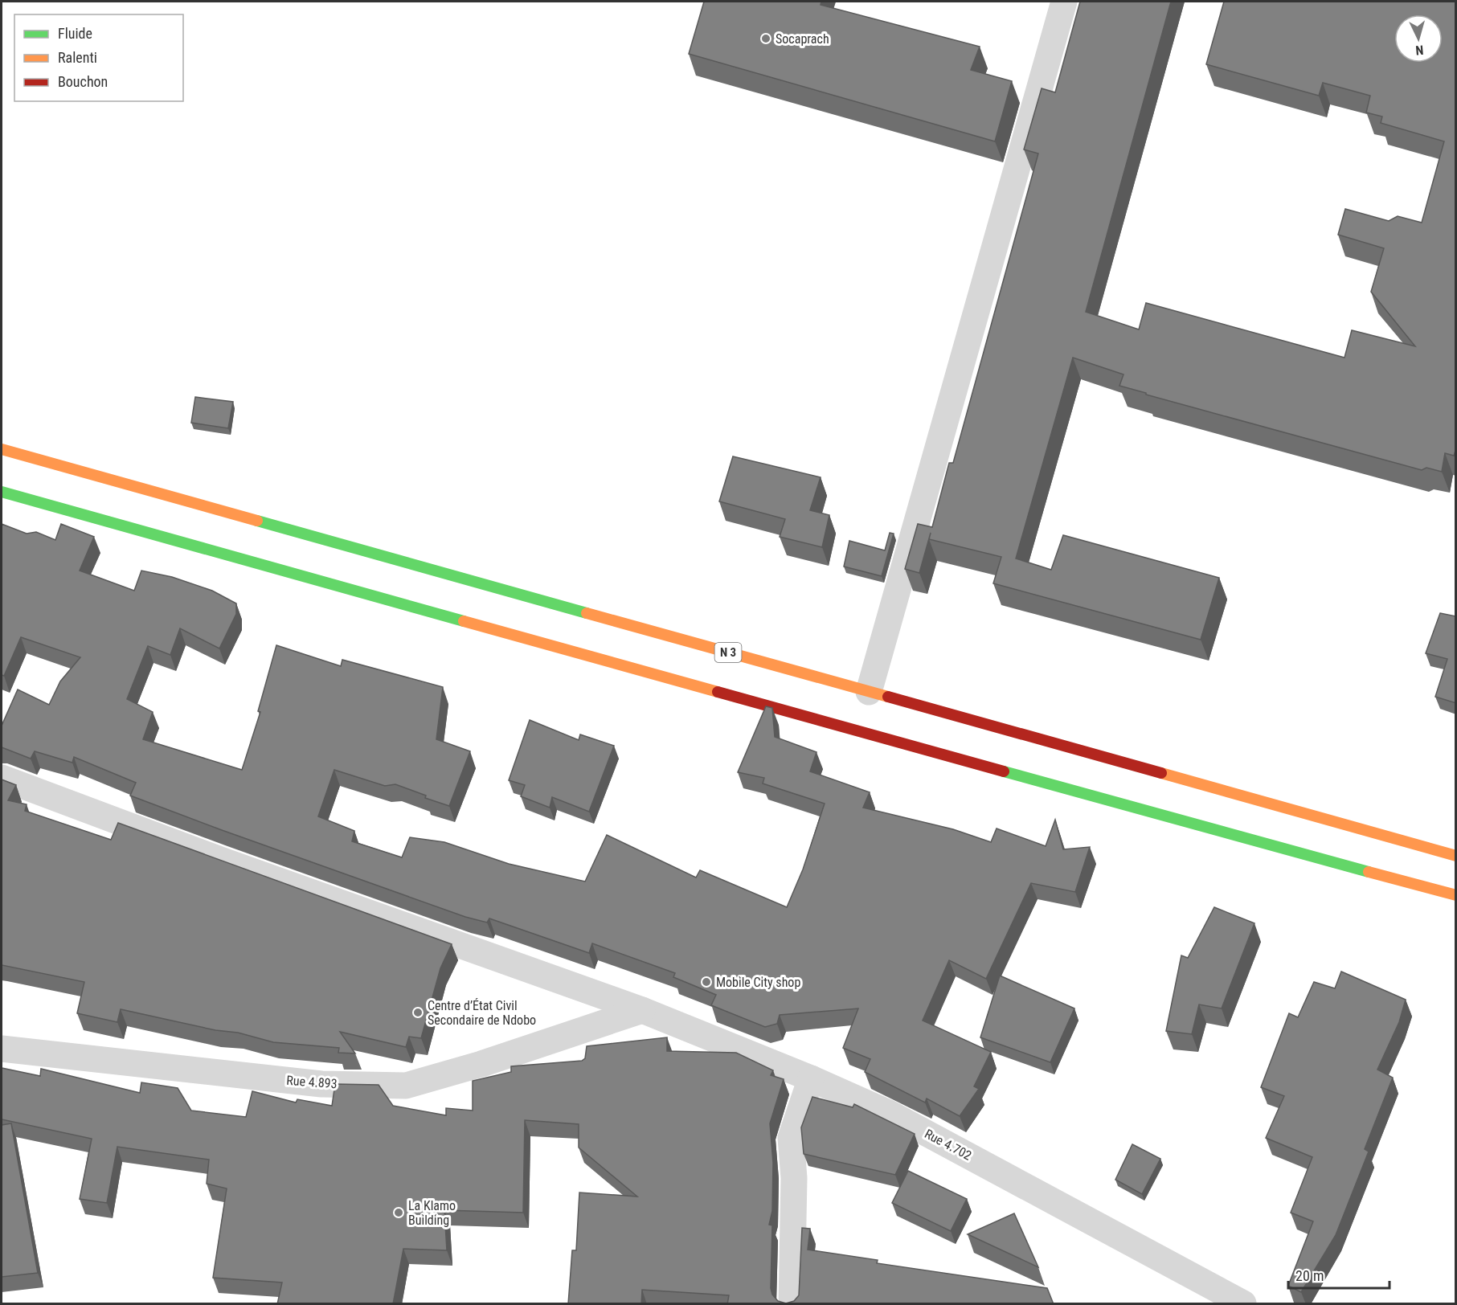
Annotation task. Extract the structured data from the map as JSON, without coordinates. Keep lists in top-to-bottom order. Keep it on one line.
{"streets":{"highway":["N 3"],"street":["Rue 4.893","Rue 4.702"]},"crossings":[["Rue 4.893","Rue 4.702"]],"places":["Socaprach","Mobile City shop","Centre d’État Civil Secondaire de Ndobo","La Klamo Building"],"legend":["Fluide","Ralenti","Bouchon"],"scale_bar":"20 m","north":"bottom"}
